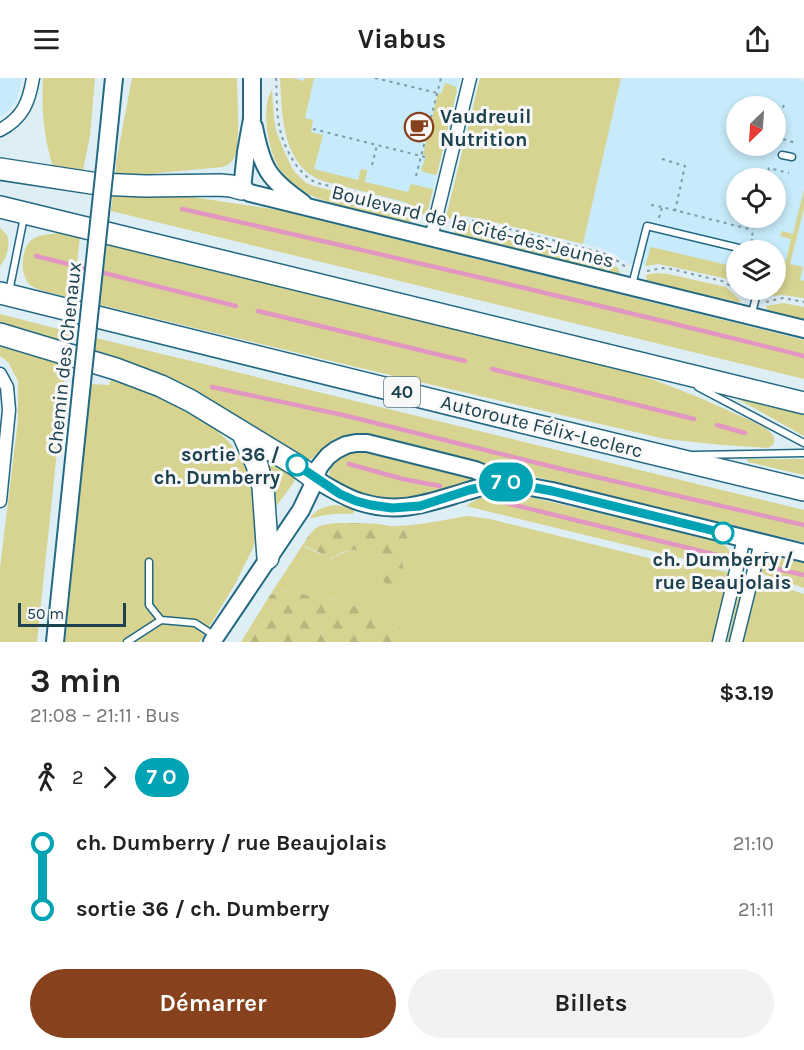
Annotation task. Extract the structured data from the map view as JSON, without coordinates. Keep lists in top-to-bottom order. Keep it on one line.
{"streets":{"highway":["40","Autoroute Félix-Leclerc"],"street":["Boulevard de la Cité-des-Jeunes","Chemin des Chenaux"]},"places":{"cafe":["Vaudreuil Nutrition"],"other":["sortie 36 / ch. Dumberry","ch. Dumberry / rue Beaujolais"]},"scale_bar":"50 m","north":"bottom left","page":{"header":"Viabus","on_map":"7 O","scale":"50 m","heading":["3 min","21:08 – 21:11 · Bus","$3.19"],"legs":["2","7 O"],"list":[{"name":"ch. Dumberry / rue Beaujolais","value":"21:10"},{"name":"sortie 36 / ch. Dumberry","value":"21:11"}],"buttons":["Démarrer","Billets"]}}
